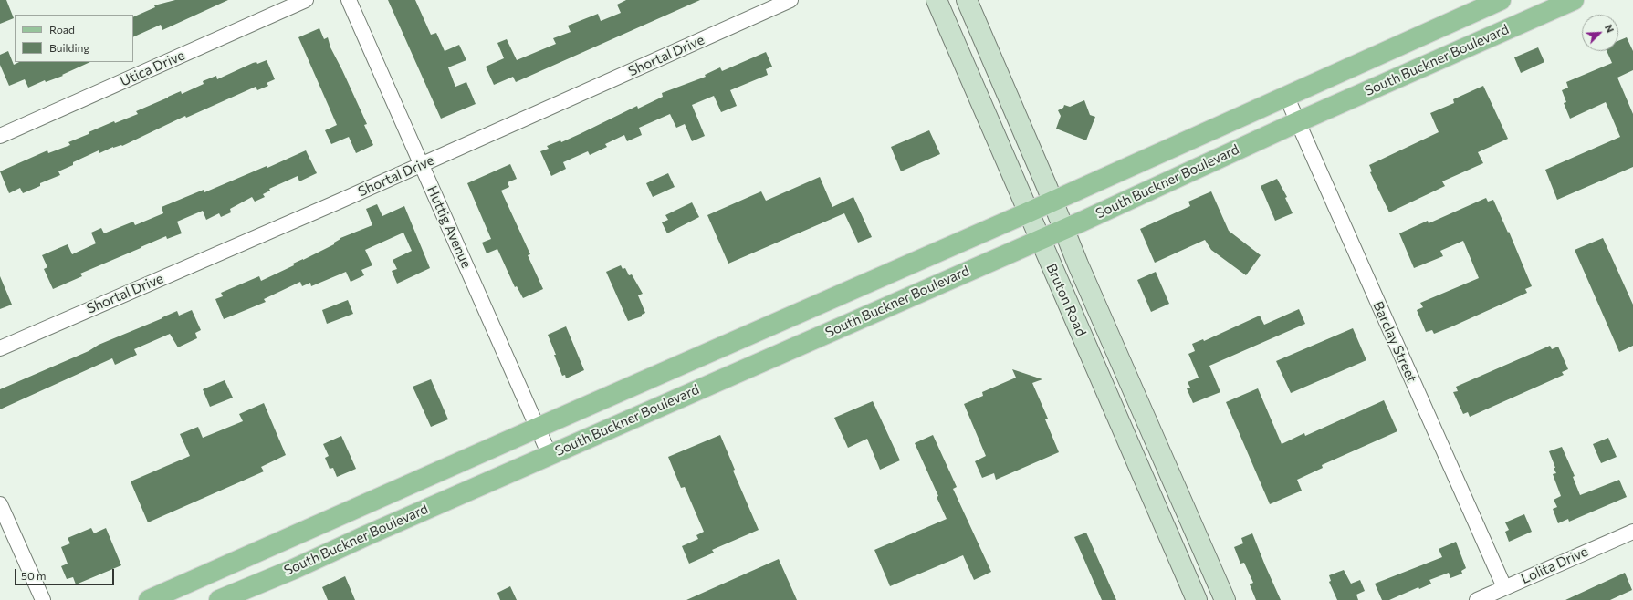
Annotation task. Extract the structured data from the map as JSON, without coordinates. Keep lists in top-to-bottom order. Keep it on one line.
{"streets":{"main road":["South Buckner Boulevard","Bruton Road"],"street":["Shortal Drive","Utica Drive","Huttig Avenue","Barclay Street","Lolita Drive"]},"crossings":[["Shortal Drive","Huttig Avenue"],["South Buckner Boulevard","Huttig Avenue"],["South Buckner Boulevard","Bruton Road"],["South Buckner Boulevard","Barclay Street"],["Barclay Street","Lolita Drive"]],"legend":["Road","Building"],"scale_bar":"50 m","north":"top right"}
